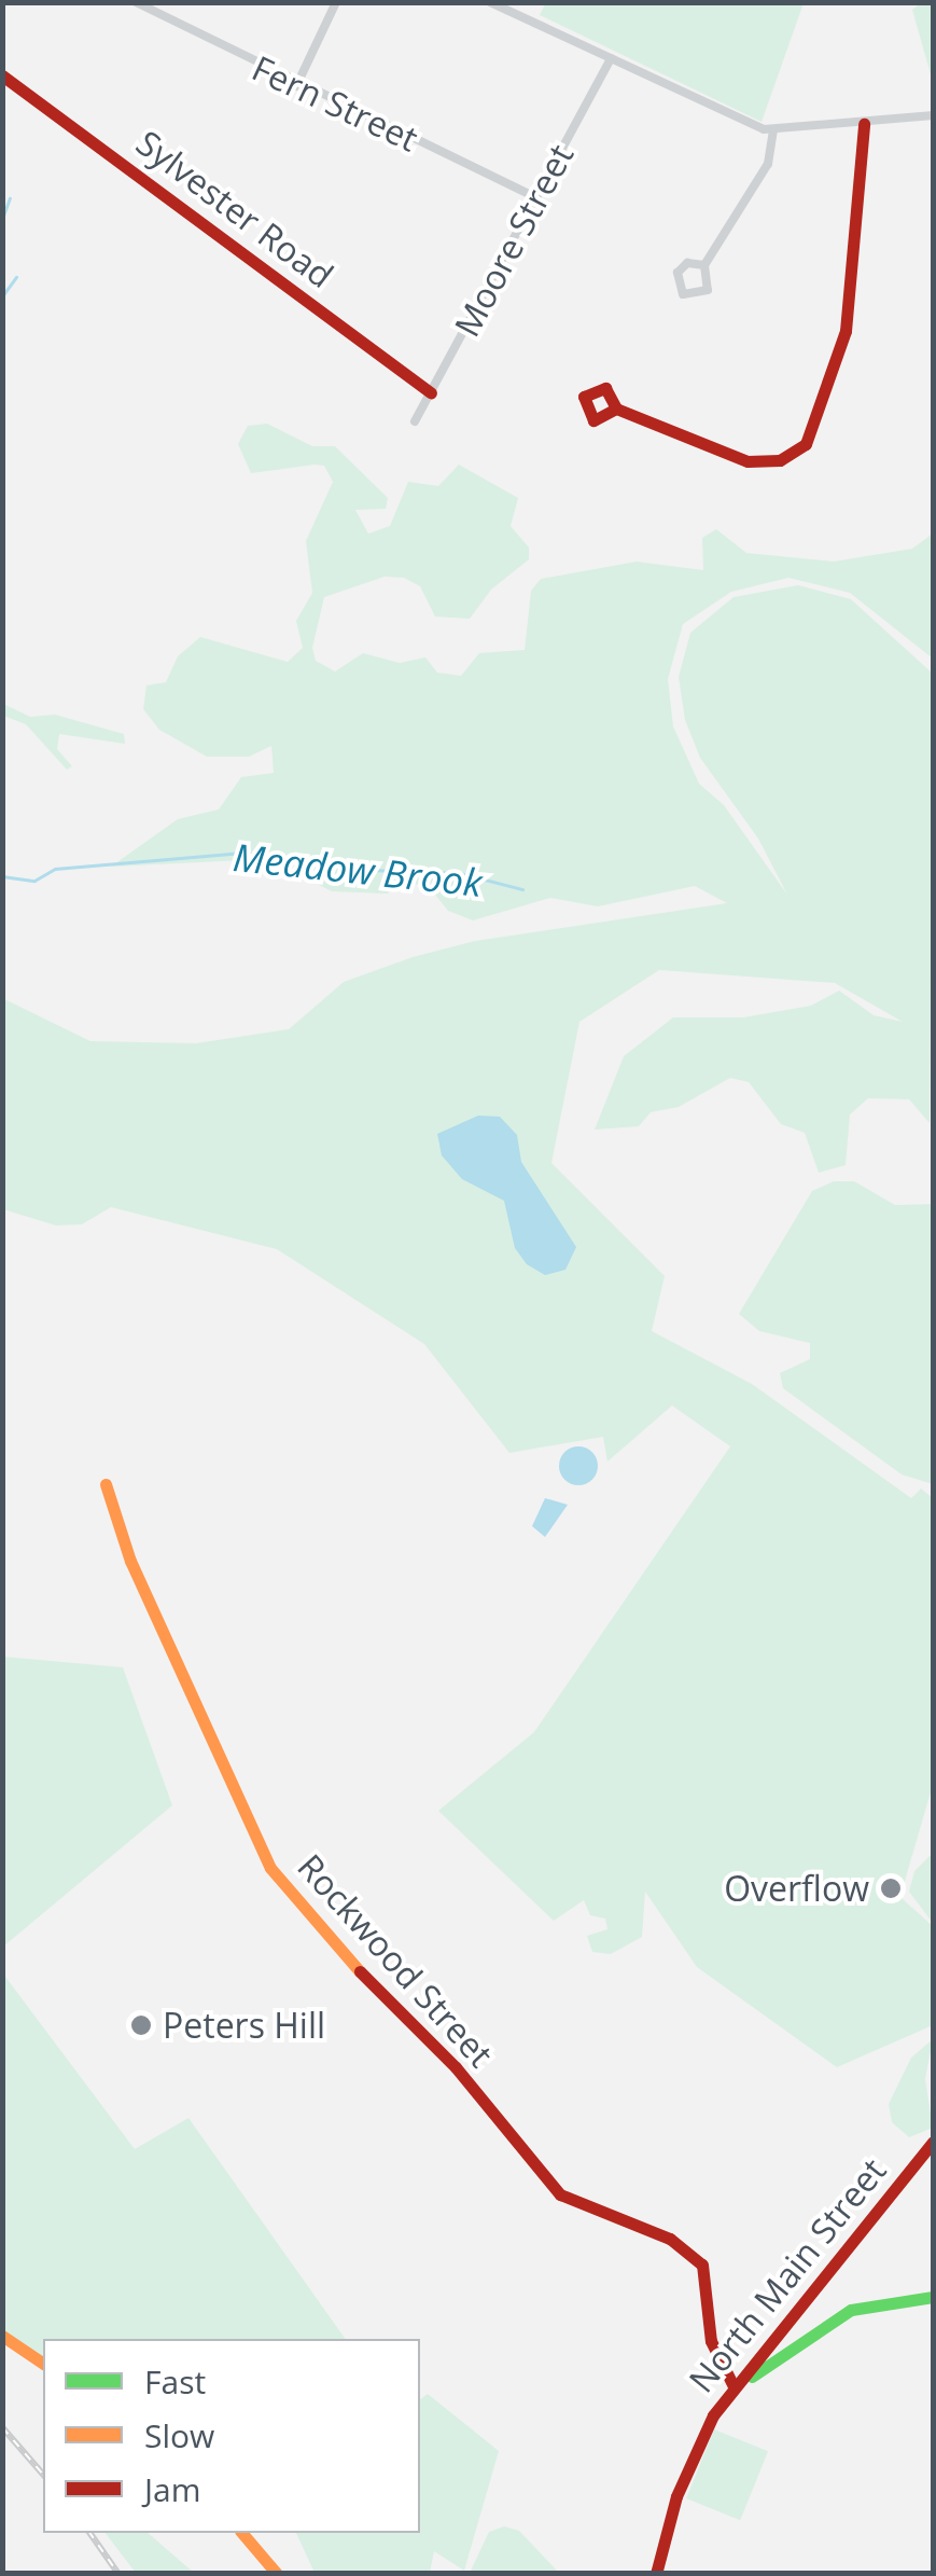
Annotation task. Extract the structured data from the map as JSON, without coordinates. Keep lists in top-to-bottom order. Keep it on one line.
{"streets":{"street":["Fern Street","Sylvester Road","Moore Street","Rockwood Street","North Main Street"]},"crossings":[["Fern Street","Moore Street"],["Sylvester Road","Moore Street"],["Rockwood Street","North Main Street"]],"water":["Meadow Brook"],"places":["Overflow","Peters Hill"],"legend":["Fast","Slow","Jam"]}
